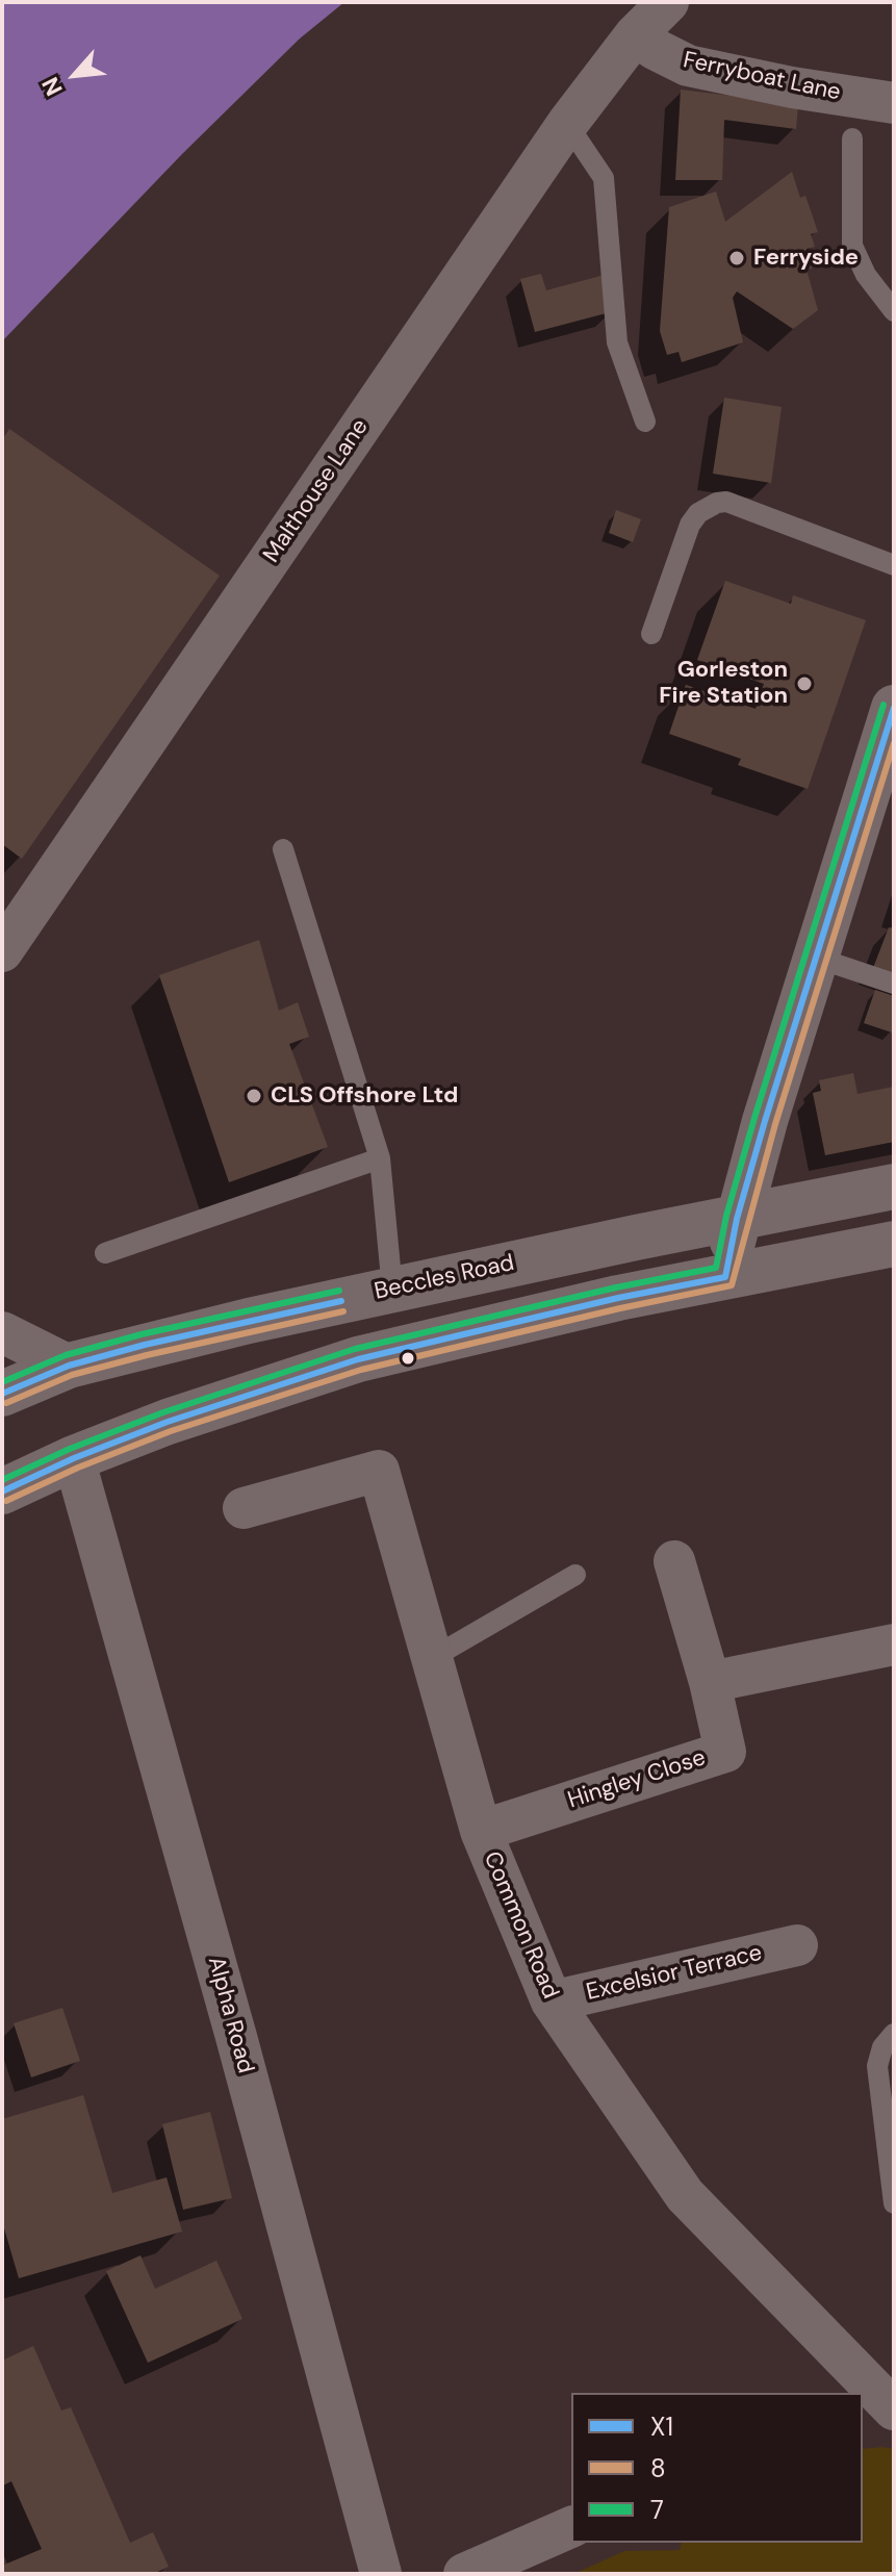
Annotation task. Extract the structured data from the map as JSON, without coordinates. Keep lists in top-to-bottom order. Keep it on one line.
{"streets":{"street":["Ferryboat Lane","Malthouse Lane","Beccles Road","Hingley Close","Common Road","Excelsior Terrace","Alpha Road"]},"crossings":[["Ferryboat Lane","Malthouse Lane"],["Hingley Close","Common Road"],["Common Road","Excelsior Terrace"]],"places":["Ferryside","Gorleston Fire Station","CLS Offshore Ltd"],"lines":["transit line 7","transit line X1","transit line 8"],"legend":["X1","8","7"],"north":"bottom left"}
